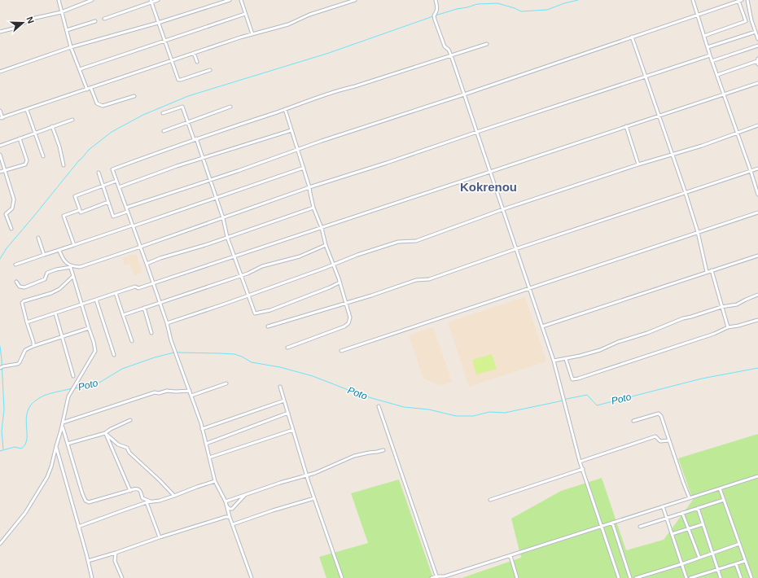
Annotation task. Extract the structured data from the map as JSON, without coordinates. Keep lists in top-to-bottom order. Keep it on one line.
{"districts":["Kokrenou"],"water":["Poto"],"north":"right"}
